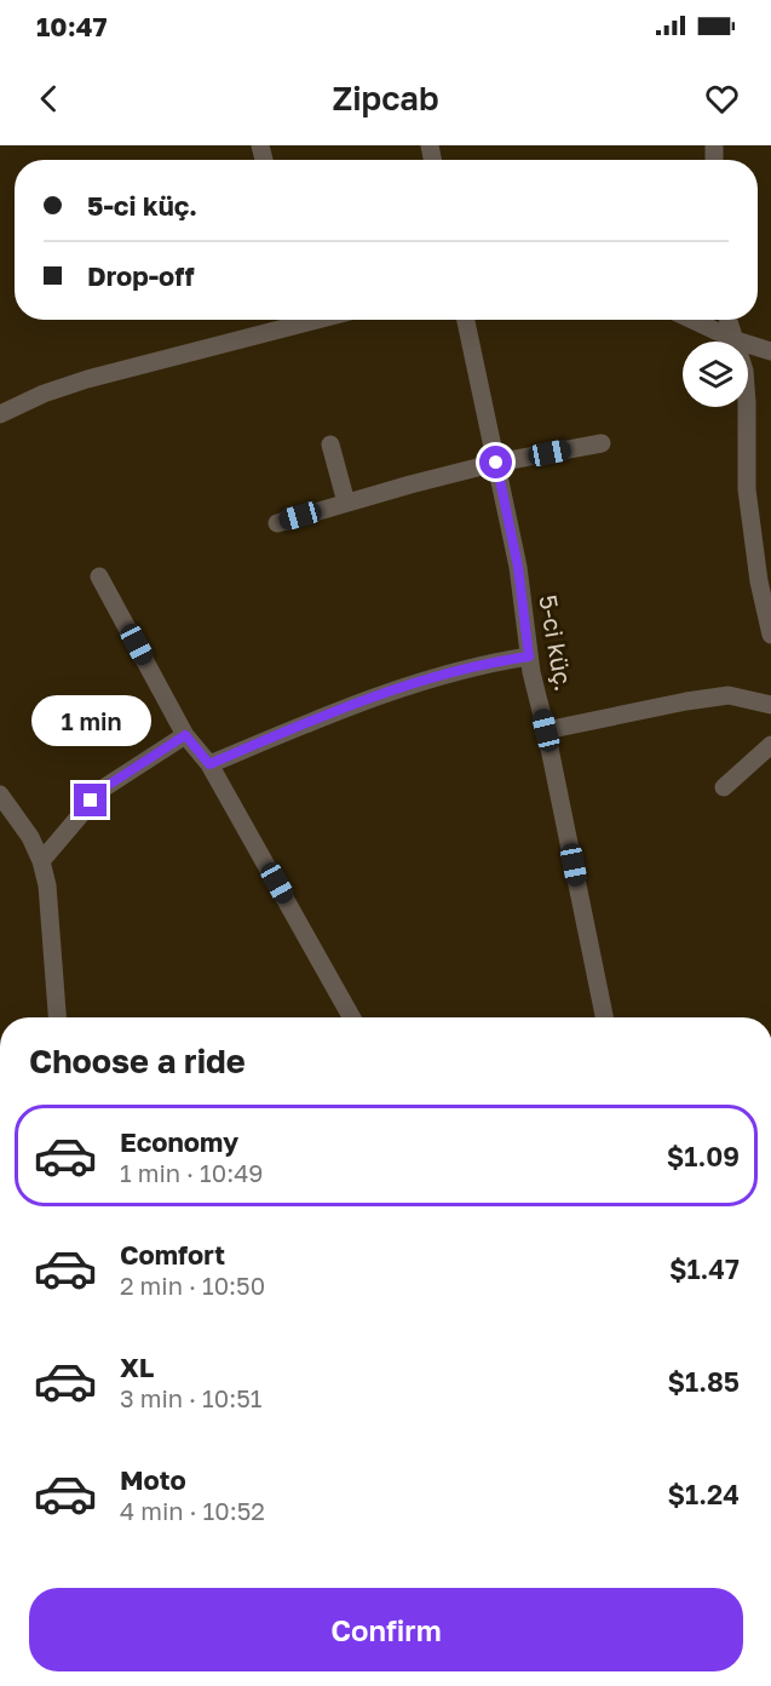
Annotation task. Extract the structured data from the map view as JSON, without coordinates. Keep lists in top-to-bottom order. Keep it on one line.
{"streets":{"street":["5-ci küç."]},"page":{"status":"10:47","header":"Zipcab","banner":["5-ci küç.","Drop-off"],"bubble":"1 min","heading":"Choose a ride","list":[{"name":"Economy","note":"1 min · 10:49","value":"$1.09"},{"name":"Comfort","note":"2 min · 10:50","value":"$1.47"},{"name":"XL","note":"3 min · 10:51","value":"$1.85"},{"name":"Moto","note":"4 min · 10:52","value":"$1.24"}],"buttons":"Confirm"}}
